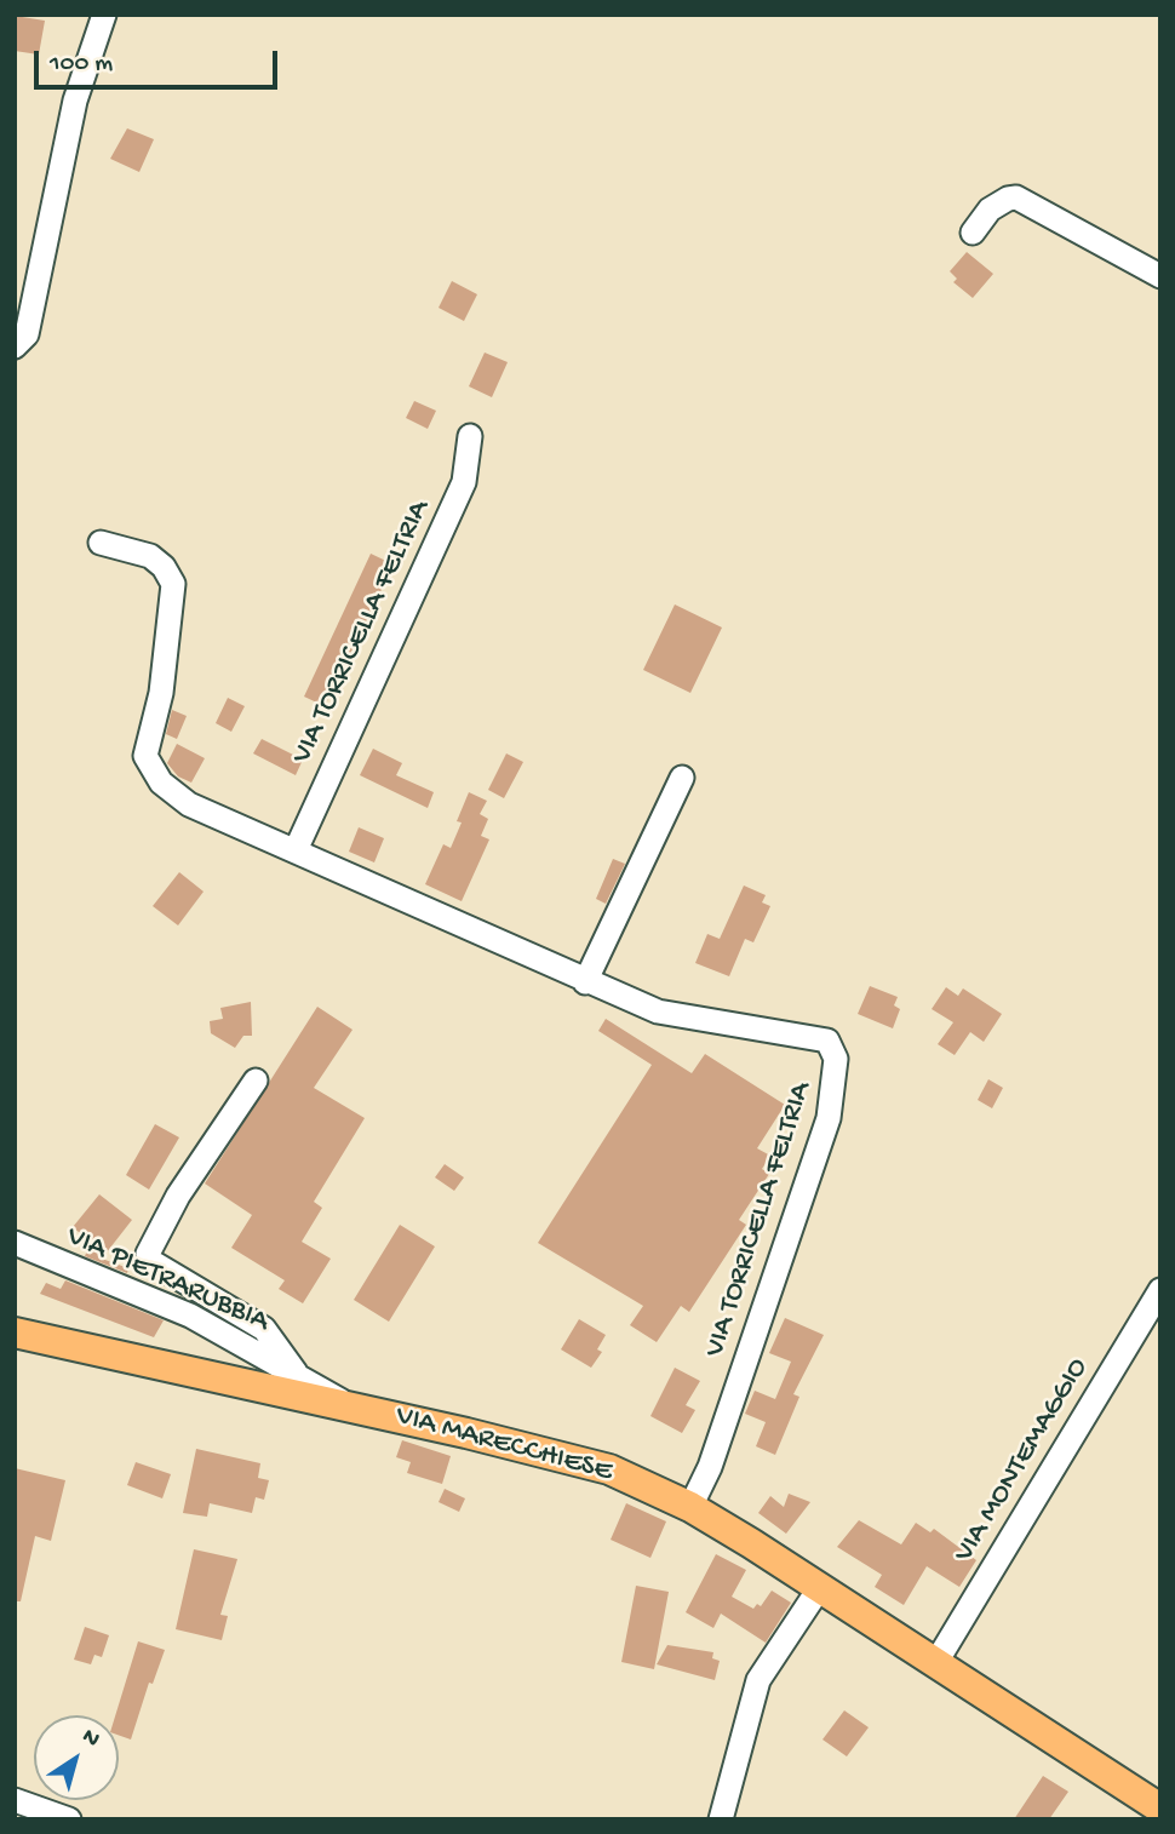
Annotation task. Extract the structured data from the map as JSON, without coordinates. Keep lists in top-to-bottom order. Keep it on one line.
{"streets":{"main road":["VIA MARECCHIESE"],"street":["VIA TORRICELLA FELTRIA","VIA PIETRARUBBIA","VIA MONTEMAGGIO"]},"crossings":[["VIA TORRICELLA FELTRIA","VIA MARECCHIESE"],["VIA PIETRARUBBIA","VIA MARECCHIESE"],["VIA MARECCHIESE","VIA MONTEMAGGIO"]],"scale_bar":"100 m","north":"top right"}
